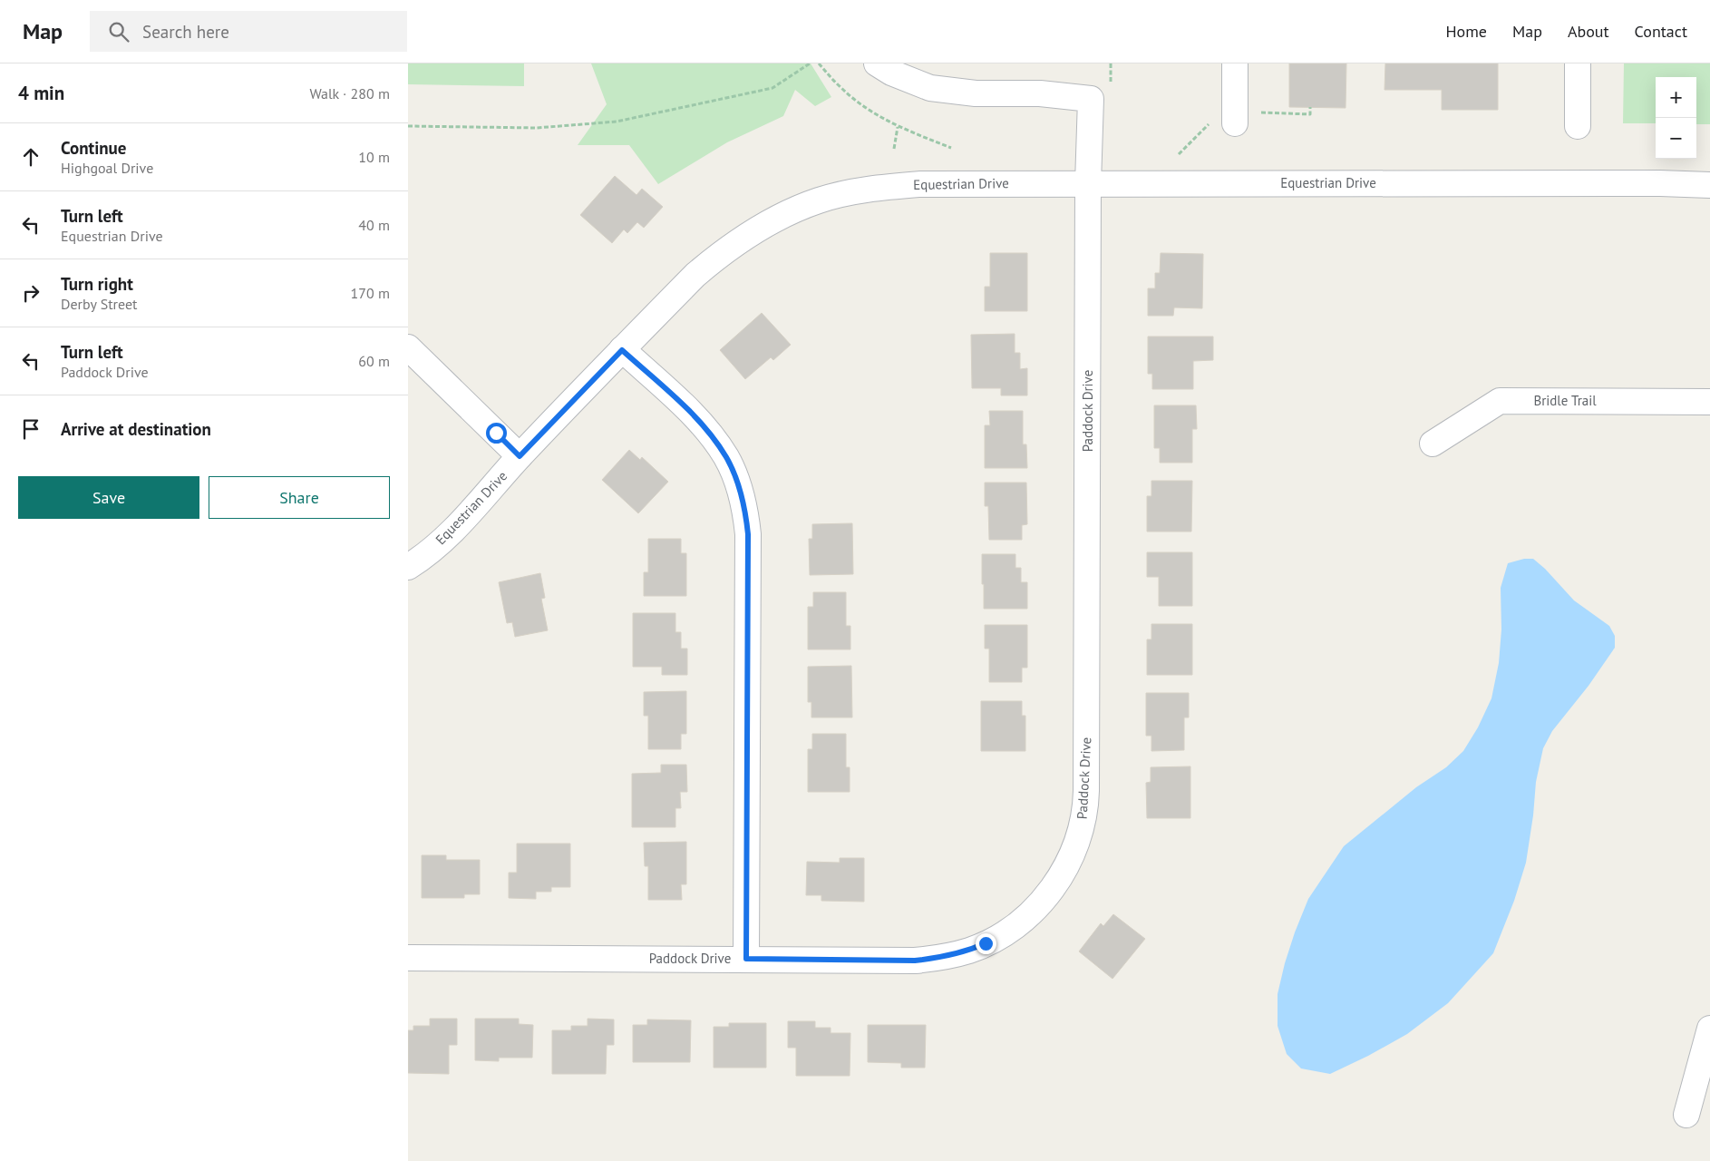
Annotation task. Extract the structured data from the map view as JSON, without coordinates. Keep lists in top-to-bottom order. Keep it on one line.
{"streets":{"street":["Equestrian Drive","Bridle Trail","Paddock Drive"]},"crossings":[["Equestrian Drive","Paddock Drive"]],"page":{"header":"Map","search":"Search here","nav":["Home","Map","About","Contact"],"heading":["4 min","Walk · 280 m"],"map_buttons":["+","−"],"list":[["Continue","Highgoal Drive","10 m"],["Turn left","Equestrian Drive","40 m"],["Turn right","Derby Street","170 m"],["Turn left","Paddock Drive","60 m"],"Arrive at destination"],"buttons":["Save","Share"]}}
